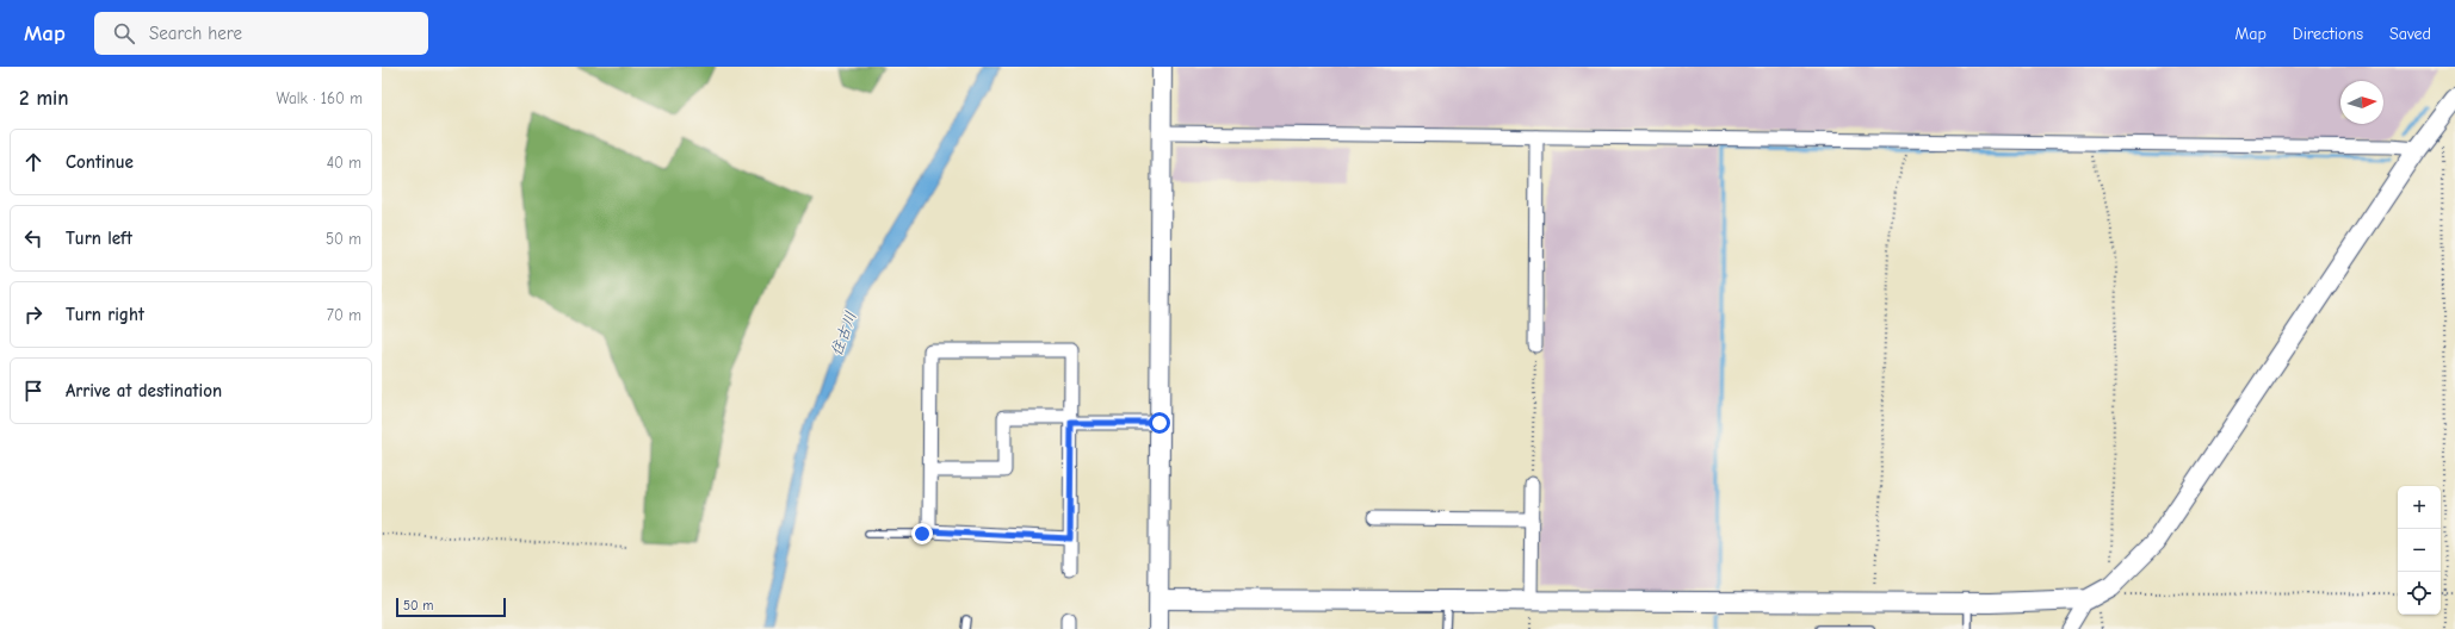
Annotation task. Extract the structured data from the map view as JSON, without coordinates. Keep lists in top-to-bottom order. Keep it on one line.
{"water":["住古川"],"scale_bar":"50 m","north":"right","page":{"header":"Map","search":"Search here","nav":["Map","Directions","Saved"],"heading":["2 min","Walk · 160 m"],"list":[["Continue","40 m"],["Turn left","50 m"],["Turn right","70 m"],"Arrive at destination"],"map_buttons":["+","−"],"scale":"50 m"}}
